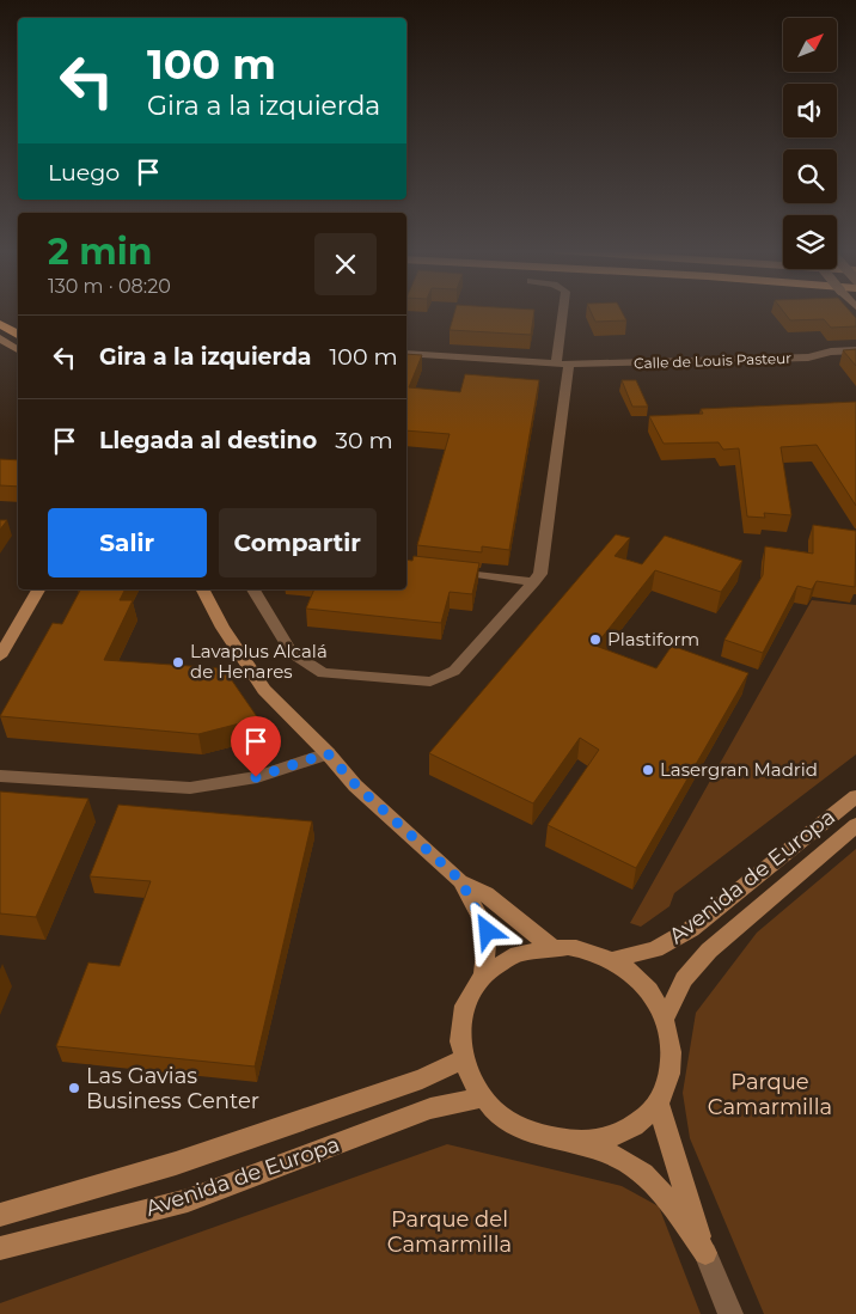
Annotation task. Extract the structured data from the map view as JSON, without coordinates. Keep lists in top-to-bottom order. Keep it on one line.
{"streets":{"street":["Calle de Louis Pasteur","Avenida de Europa"]},"parks":["Parque Camarmilla","Parque del Camarmilla"],"places":["Plastiform","Lavaplus Alcalá de Henares","Lasergran Madrid","Las Gavias Business Center"],"north":"top right","page":{"turn":["100 m","Gira a la izquierda"],"then":"Luego","heading":["2 min","130 m · 08:20"],"list":[{"name":"Gira a la izquierda","value":"100 m"},{"name":"Llegada al destino","value":"30 m"}],"buttons":["Salir","Compartir"]}}
